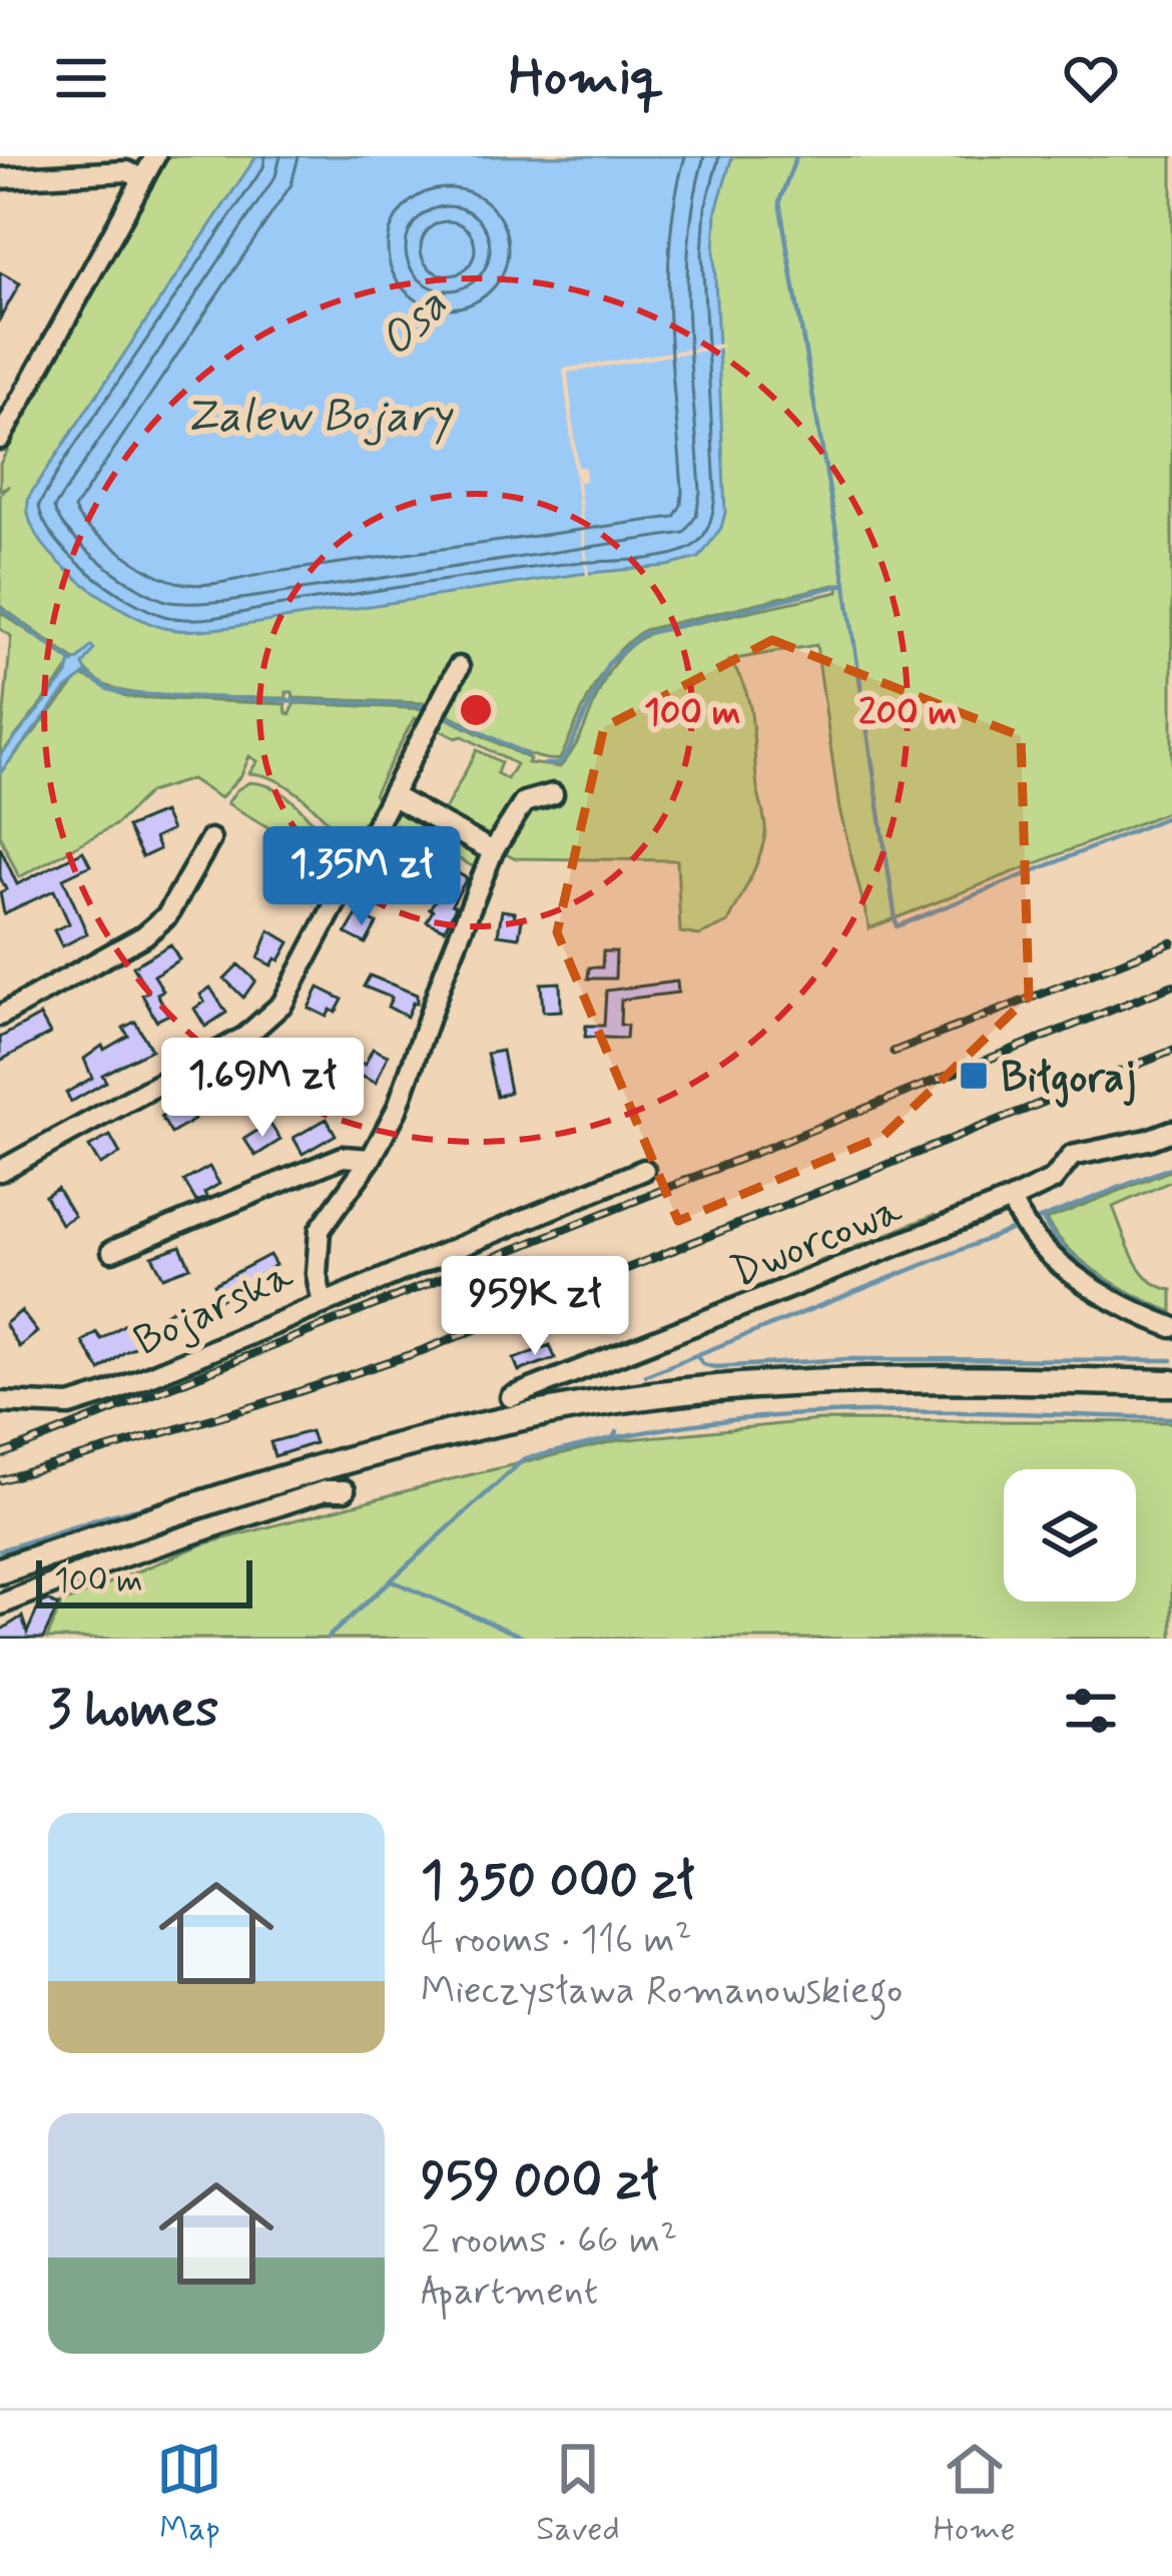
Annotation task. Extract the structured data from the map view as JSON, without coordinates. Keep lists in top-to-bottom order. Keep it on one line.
{"streets":{"street":["Dworcowa","Bojarska"]},"water":["Osa","Zalew Bojary"],"places":{"transit":["Biłgoraj"]},"scale_bar":"100 m","page":{"header":"Homiq","price":["1.35M zł","1.69M zł","959K zł"],"scale":"100 m","heading":"3 homes","list":[{"name":"1 350 000 zł","note":"4 rooms · 116 m² · Mieczysława Romanowskiego"},{"name":"959 000 zł","note":"2 rooms · 66 m² · Apartment"}],"tabs":["Map","Saved","Home"]},"rings":["100 m","200 m"]}
